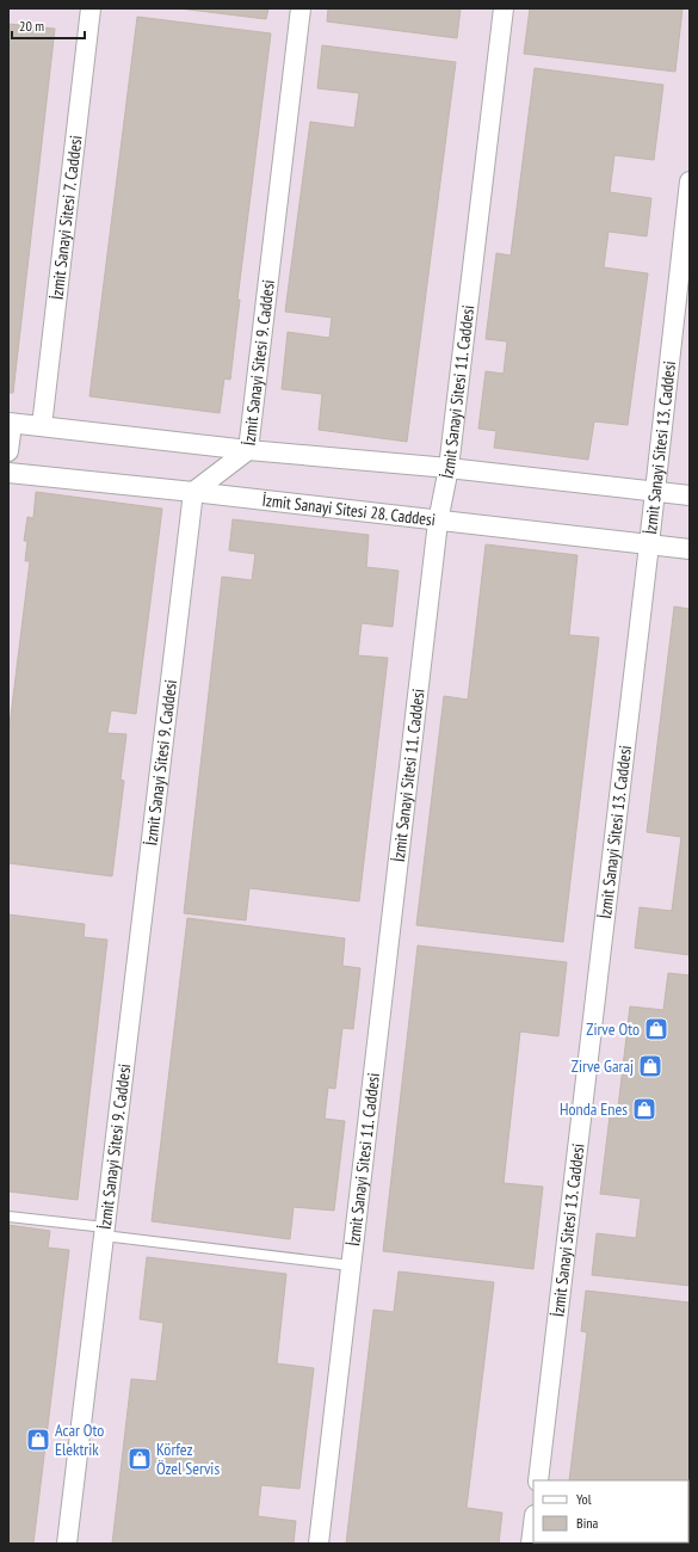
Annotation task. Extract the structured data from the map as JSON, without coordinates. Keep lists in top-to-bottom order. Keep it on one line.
{"streets":{"street":["İzmit Sanayi Sitesi 7. Caddesi","İzmit Sanayi Sitesi 9. Caddesi","İzmit Sanayi Sitesi 11. Caddesi","İzmit Sanayi Sitesi 13. Caddesi","İzmit Sanayi Sitesi 28. Caddesi"]},"crossings":[["İzmit Sanayi Sitesi 9. Caddesi","İzmit Sanayi Sitesi 28. Caddesi"],["İzmit Sanayi Sitesi 11. Caddesi","İzmit Sanayi Sitesi 28. Caddesi"],["İzmit Sanayi Sitesi 13. Caddesi","İzmit Sanayi Sitesi 28. Caddesi"]],"places":{"shop":["Zirve Oto","Zirve Garaj","Honda Enes","Acar Oto Elektrik","Körfez Özel Servis"]},"legend":["Yol","Bina"],"scale_bar":"20 m"}
